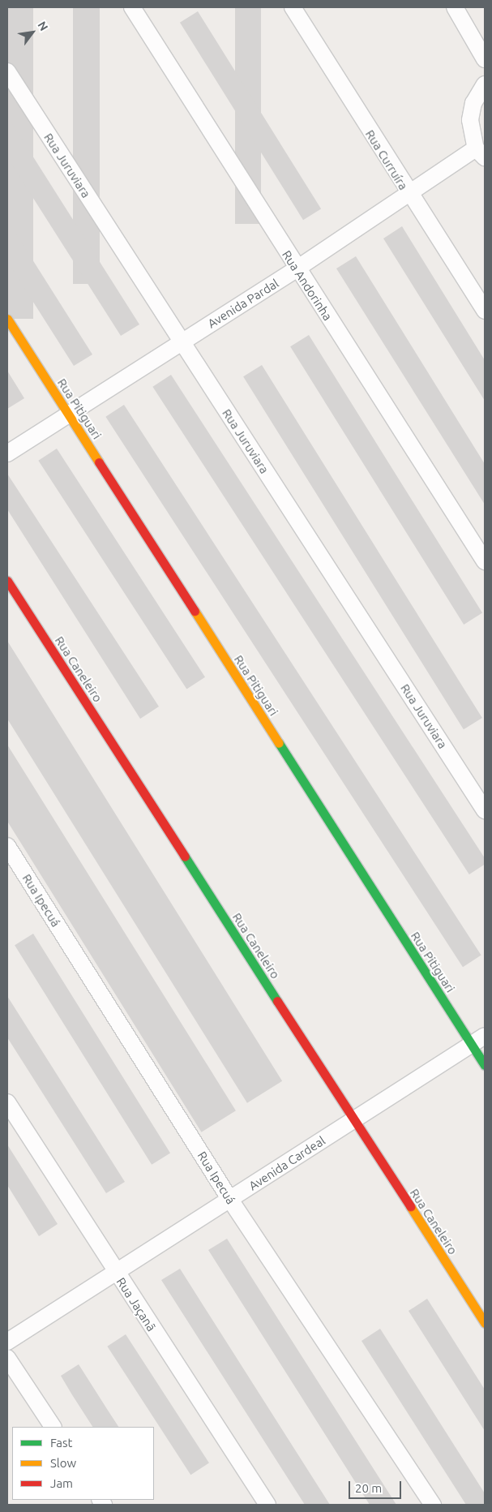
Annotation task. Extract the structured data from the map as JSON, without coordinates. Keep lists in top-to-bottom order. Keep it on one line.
{"streets":{"street":["Rua Curruíra","Rua Juruviara","Rua Andorinha","Avenida Pardal","Rua Pitiguari","Rua Caneleiro","Rua Ipecuá","Avenida Cardeal","Rua Jaçanã"]},"crossings":[["Rua Curruíra","Avenida Pardal"],["Rua Juruviara","Avenida Pardal"],["Rua Andorinha","Avenida Pardal"],["Avenida Pardal","Rua Pitiguari"],["Rua Pitiguari","Avenida Cardeal"],["Rua Caneleiro","Avenida Cardeal"],["Rua Ipecuá","Avenida Cardeal"],["Avenida Cardeal","Rua Jaçanã"]],"legend":["Fast","Slow","Jam"],"scale_bar":"20 m","north":"top right"}
